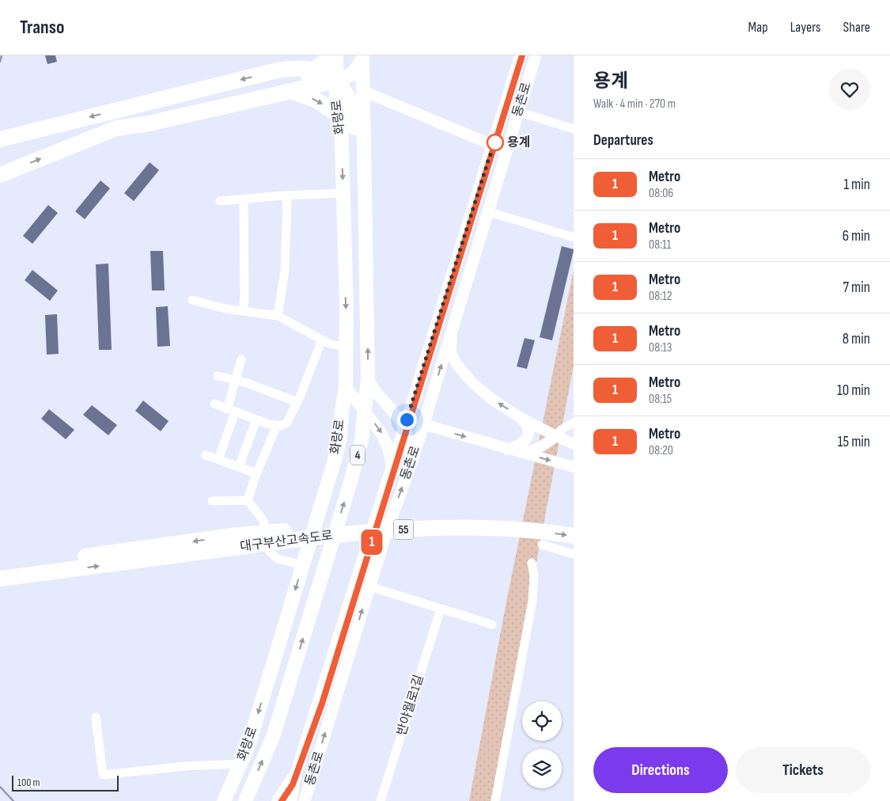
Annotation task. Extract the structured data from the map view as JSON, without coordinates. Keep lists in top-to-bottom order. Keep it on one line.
{"streets":{"highway":["55","대구부산고속도로"],"main road":["동촌로","화랑로","4"],"street":["반야월로1길"]},"places":["용계"],"lines":["metro line 1"],"scale_bar":"100 m","page":{"header":"Transo","nav":["Map","Layers","Share"],"on_map":"1","heading":[["용계","Walk · 4 min · 270 m"],"Departures"],"list":[{"mark":"1","name":"Metro","note":"08:06","value":"1 min"},{"mark":"1","name":"Metro","note":"08:11","value":"6 min"},{"mark":"1","name":"Metro","note":"08:12","value":"7 min"},{"mark":"1","name":"Metro","note":"08:13","value":"8 min"},{"mark":"1","name":"Metro","note":"08:15","value":"10 min"},{"mark":"1","name":"Metro","note":"08:20","value":"15 min"}],"buttons":["Directions","Tickets"],"scale":"100 m"}}
